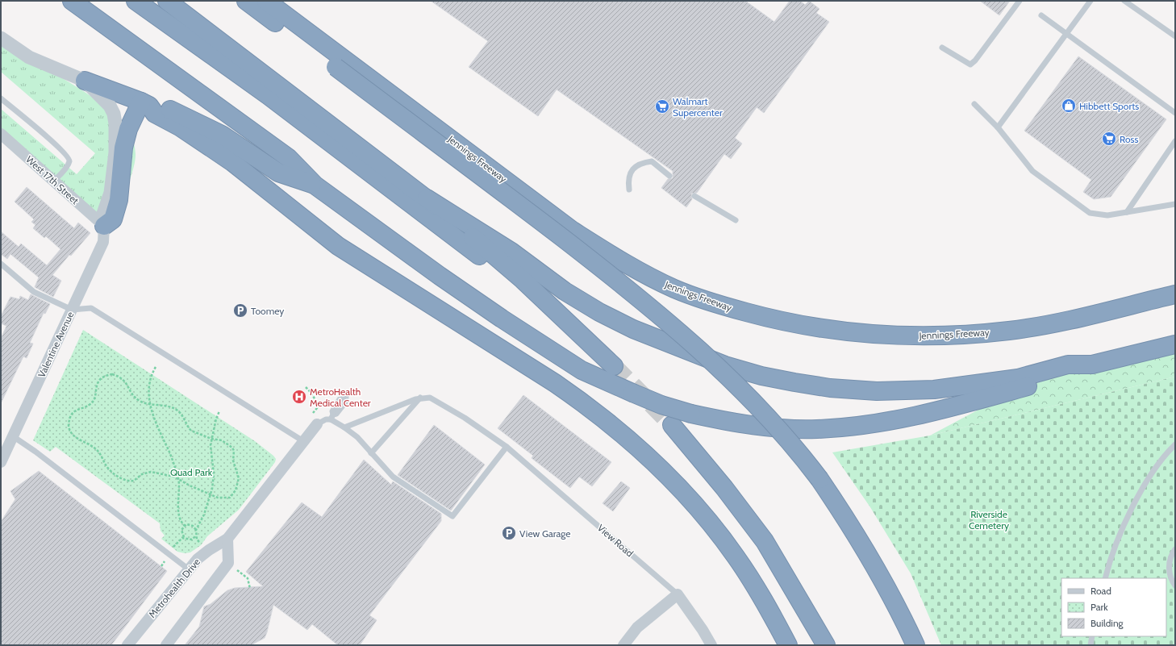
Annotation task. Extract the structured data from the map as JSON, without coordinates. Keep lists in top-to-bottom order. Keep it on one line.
{"streets":{"highway":["Jennings Freeway"],"street":["West 17th Street","Valentine Avenue","View Road","Metrohealth Drive"]},"crossings":[["West 17th Street","Valentine Avenue"]],"parks":["Quad Park","Riverside Cemetery"],"places":{"shop":["Hibbett Sports"],"supermarket":["Walmart Supercenter","Ross"],"parking":["Toomey","View Garage"],"hospital":["MetroHealth Medical Center"]},"legend":["Road","Park","Building"]}
